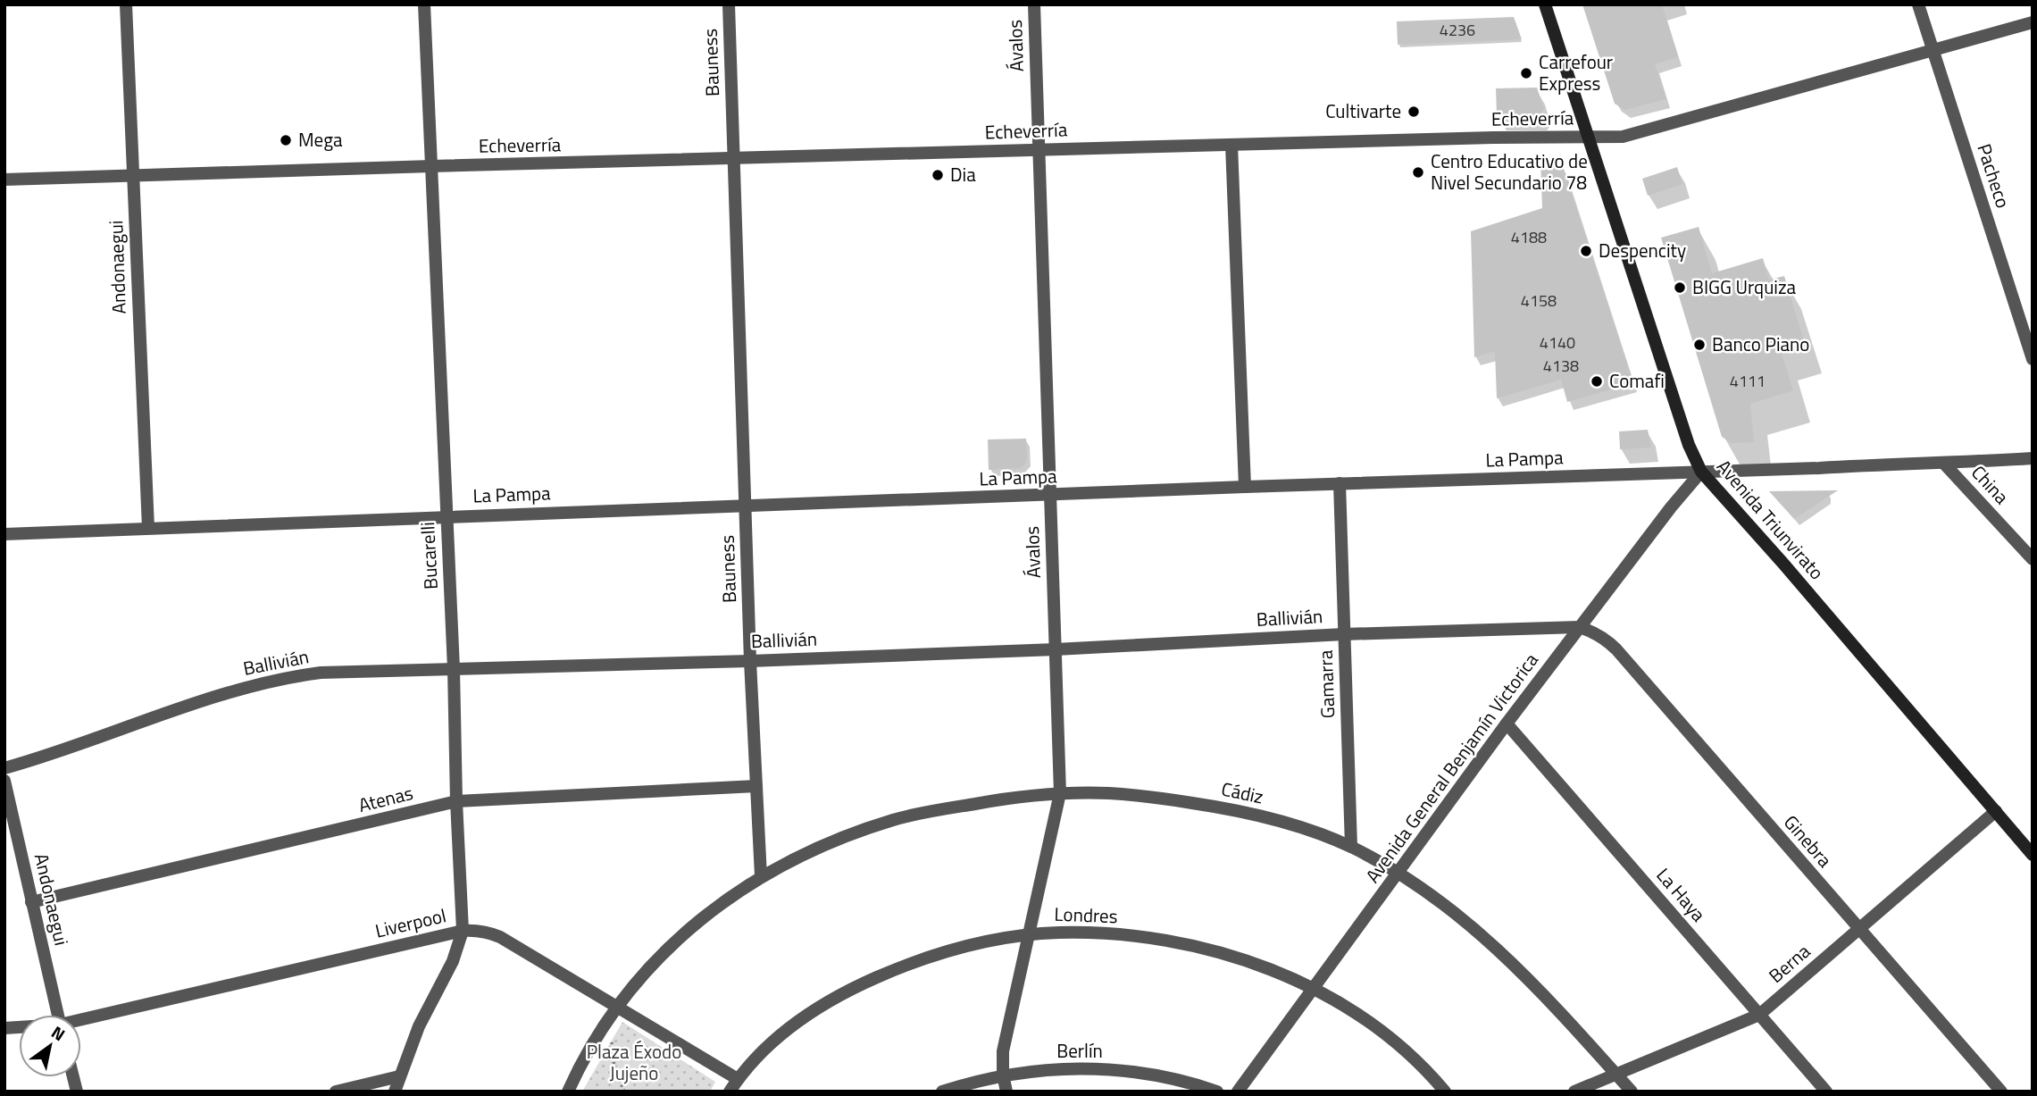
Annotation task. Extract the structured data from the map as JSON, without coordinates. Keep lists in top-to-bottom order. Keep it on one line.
{"streets":{"main road":["Avenida Triunvirato"],"street":["Ávalos","Bauness","Echeverría","Pacheco","Andonaegui","La Pampa","China","Bucarelli","Ballivián","Gamarra","Avenida General Benjamín Victorica","Cádiz","Atenas","Ginebra","La Haya","Londres","Liverpool","Berna","Berlín"]},"crossings":[["Ávalos","Echeverría"],["Ávalos","La Pampa"],["Ávalos","Ballivián"],["Ávalos","Cádiz"],["Ávalos","Londres"],["Ávalos","Berlín"],["Bauness","Echeverría"],["Bauness","La Pampa"],["Bauness","Ballivián"],["Bauness","Cádiz"],["Bauness","Atenas"],["Echeverría","Pacheco"],["Echeverría","Andonaegui"],["Echeverría","Avenida Triunvirato"],["Echeverría","Bucarelli"],["Andonaegui","La Pampa"],["Andonaegui","Atenas"],["La Pampa","China"],["La Pampa","Avenida Triunvirato"],["La Pampa","Bucarelli"],["La Pampa","Gamarra"],["La Pampa","Avenida General Benjamín Victorica"],["Avenida Triunvirato","Avenida General Benjamín Victorica"],["Avenida Triunvirato","Berna"],["Bucarelli","Ballivián"],["Bucarelli","Atenas"],["Bucarelli","Liverpool"],["Ballivián","Gamarra"],["Ballivián","Avenida General Benjamín Victorica"],["Ballivián","Ginebra"],["Gamarra","Cádiz"],["Avenida General Benjamín Victorica","Cádiz"],["Avenida General Benjamín Victorica","Ginebra"],["Avenida General Benjamín Victorica","La Haya"],["Avenida General Benjamín Victorica","Londres"],["Cádiz","Berna"],["Ginebra","Berna"],["La Haya","Berna"],["Londres","Liverpool"]],"parks":["Plaza Éxodo Jujeño"],"places":["Carrefour Express","Cultivarte","Mega","Centro Educativo de Nivel Secundario 78","Dia","Despencity","BIGG Urquiza","Banco Piano","Comafi"],"house_numbers":["4236","4188","4158","4140","4138","4111"],"north":"top right"}
